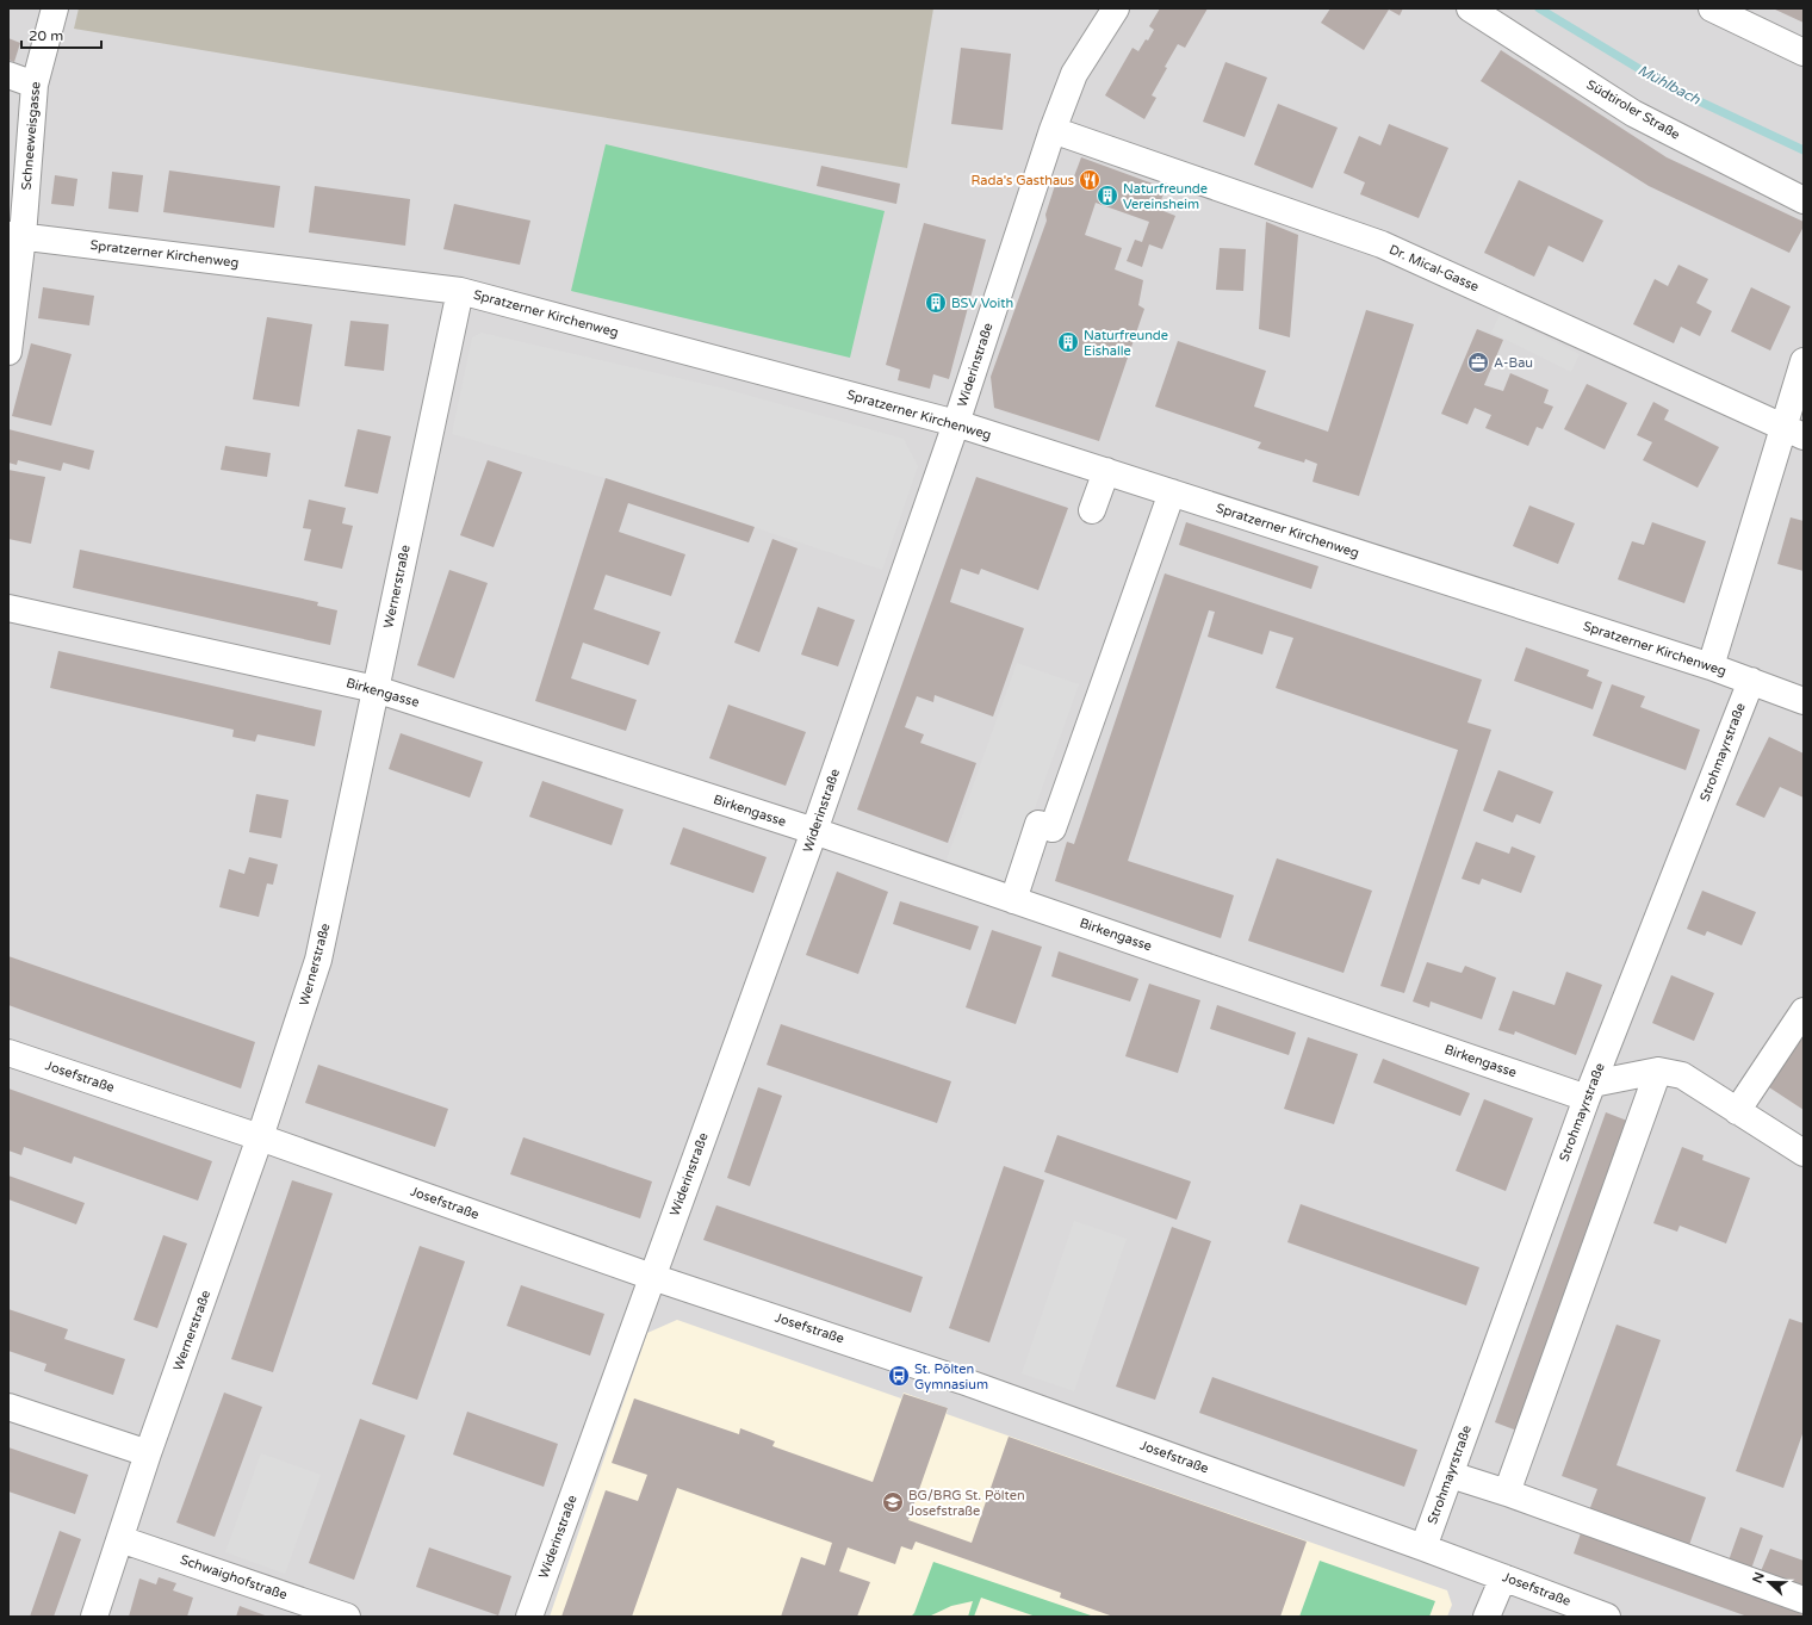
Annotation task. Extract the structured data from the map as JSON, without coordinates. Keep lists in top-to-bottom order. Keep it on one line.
{"streets":{"street":["Südtiroler Straße","Schneeweisgasse","Spratzerner Kirchenweg","Dr. Mical-Gasse","Widerinstraße","Wernerstraße","Birkengasse","Strohmayrstraße","Josefstraße","Schwaighofstraße"]},"crossings":[["Schneeweisgasse","Spratzerner Kirchenweg"],["Spratzerner Kirchenweg","Widerinstraße"],["Spratzerner Kirchenweg","Wernerstraße"],["Spratzerner Kirchenweg","Strohmayrstraße"],["Dr. Mical-Gasse","Widerinstraße"],["Widerinstraße","Birkengasse"],["Widerinstraße","Josefstraße"],["Wernerstraße","Birkengasse"],["Wernerstraße","Josefstraße"],["Wernerstraße","Schwaighofstraße"],["Birkengasse","Strohmayrstraße"],["Strohmayrstraße","Josefstraße"]],"water":["Mühlbach"],"places":{"restaurant":["Rada's Gasthaus"],"building":["Naturfreunde Vereinsheim","BSV Voith","Naturfreunde Eishalle"],"office":["A-Bau"],"bus stop":["St. Pölten Gymnasium"],"school or university":["BG/BRG St. Pölten Josefstraße"]},"scale_bar":"20 m","north":"left"}
